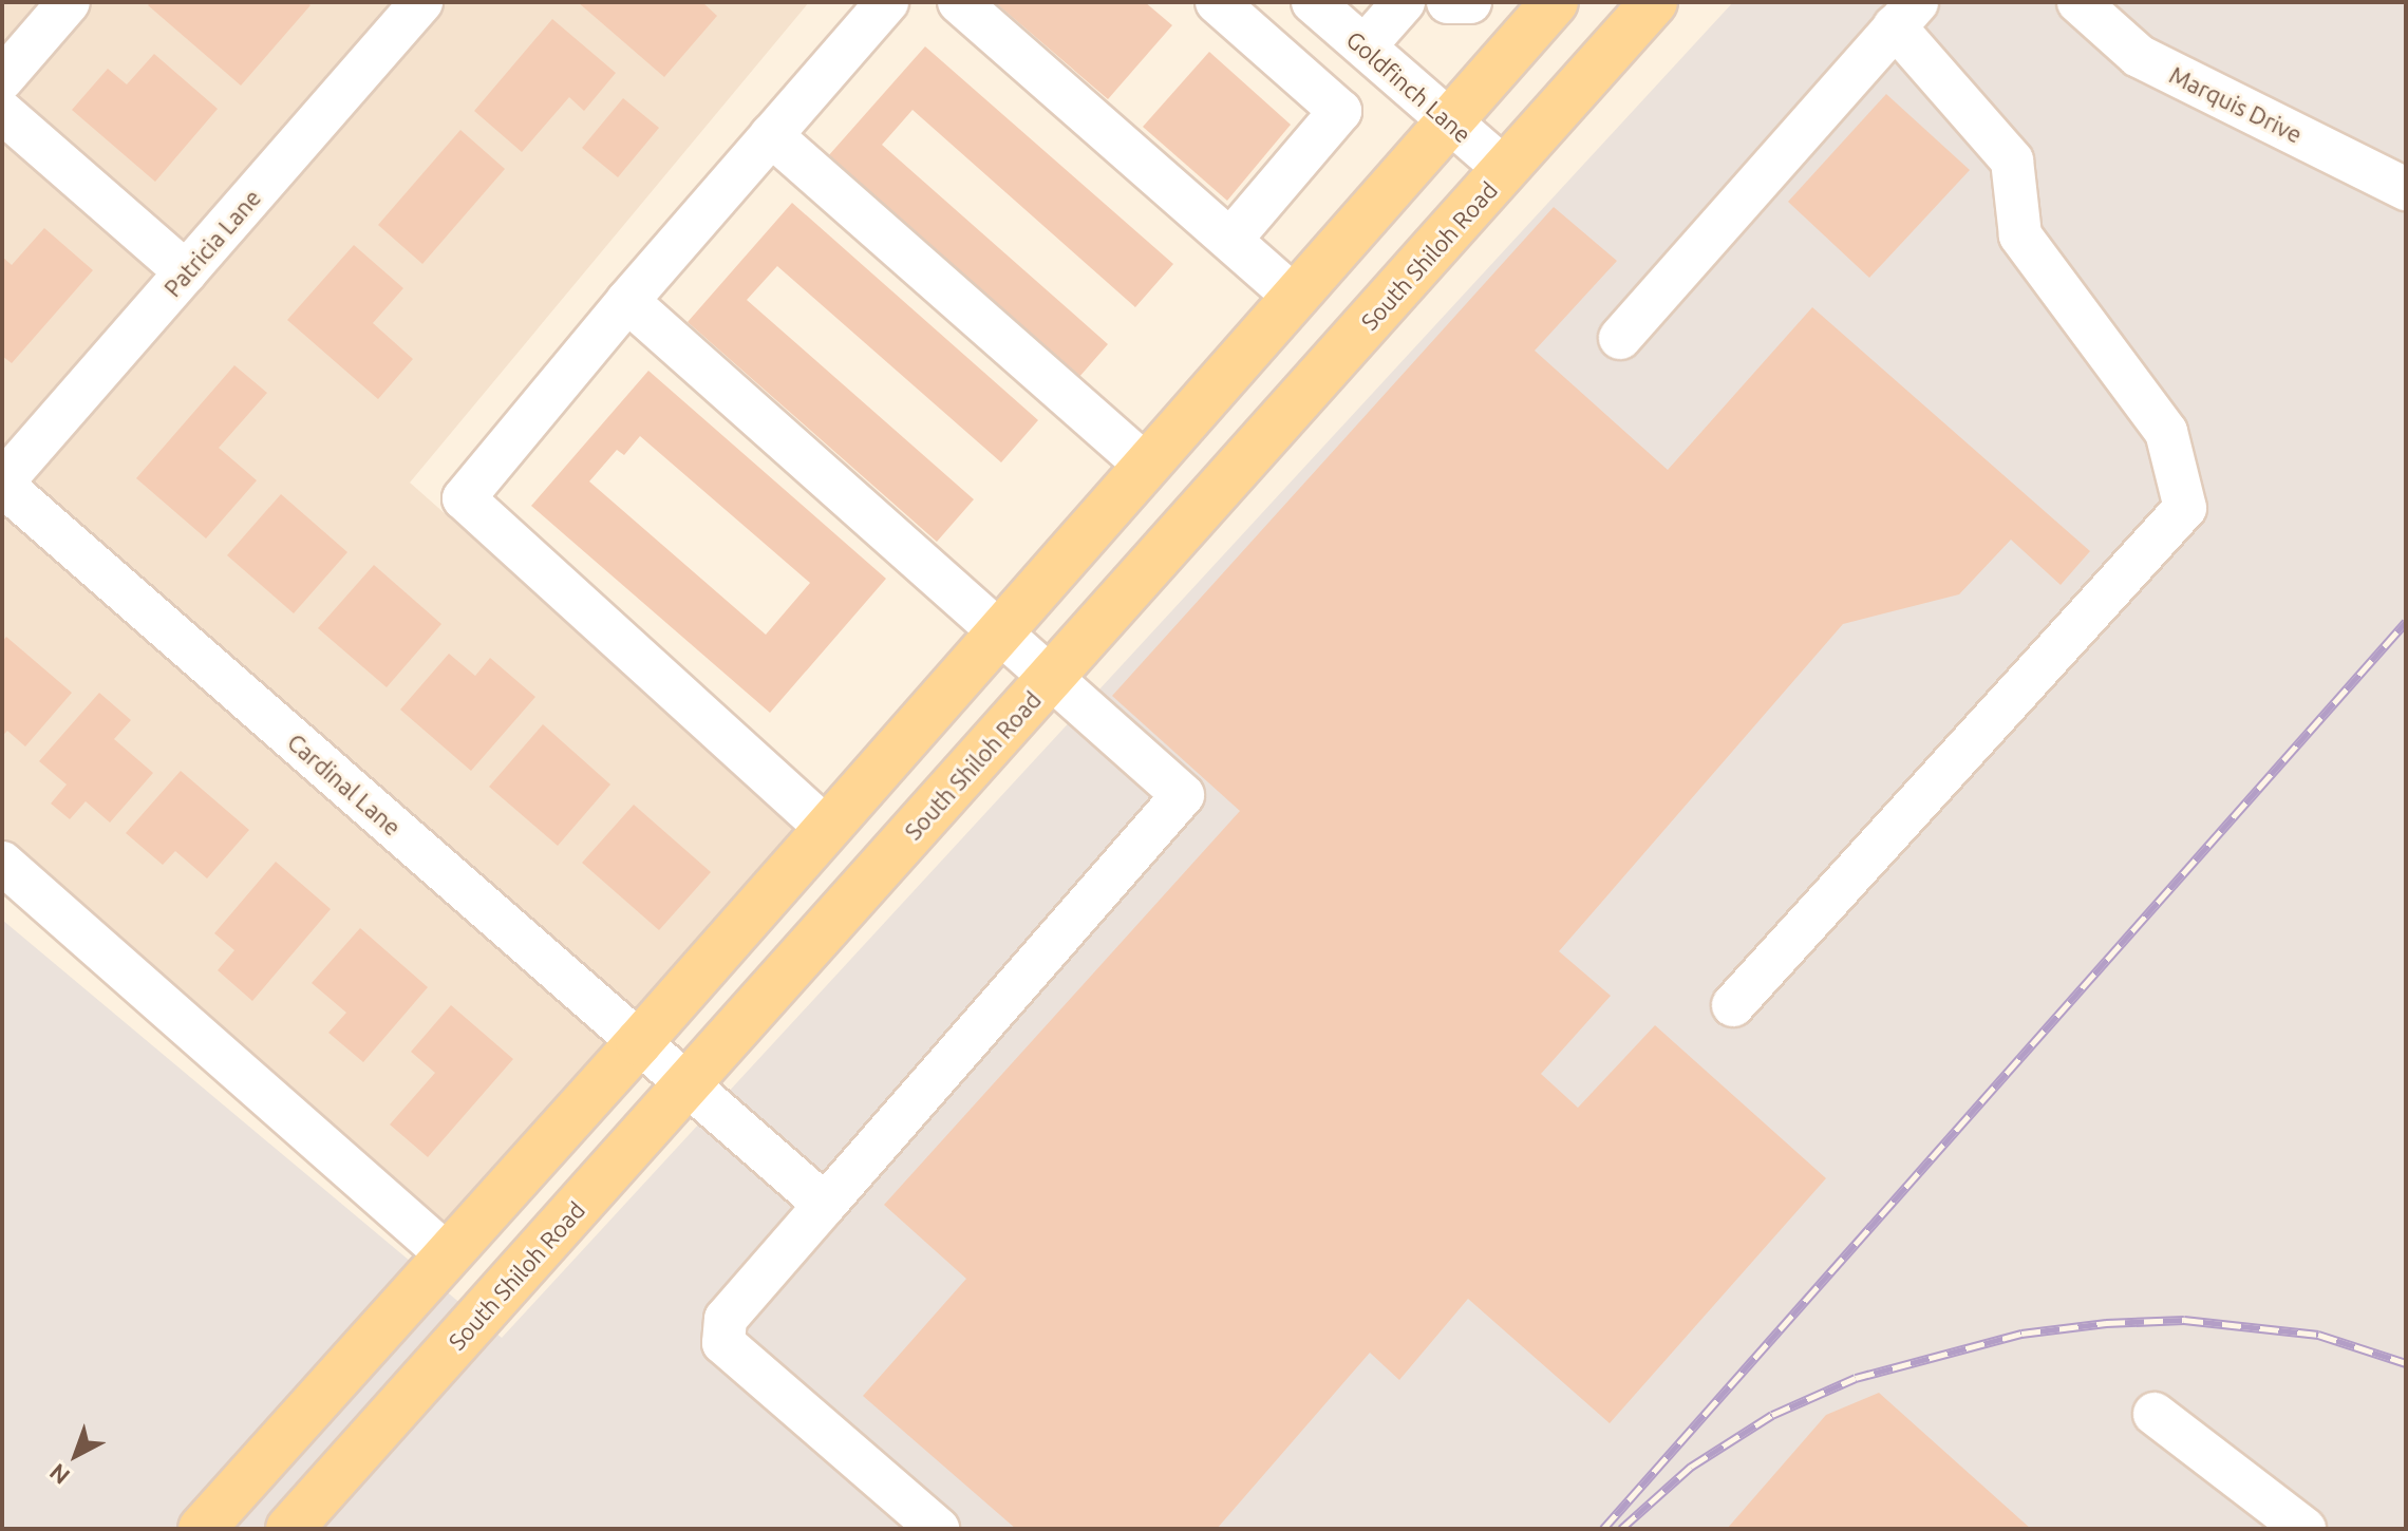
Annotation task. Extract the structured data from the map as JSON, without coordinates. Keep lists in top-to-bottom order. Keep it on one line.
{"streets":{"main road":["South Shiloh Road"],"street":["Goldfinch Lane","Marquis Drive","Patricia Lane","Cardinal Lane"]},"crossings":[["Goldfinch Lane","South Shiloh Road"],["Patricia Lane","Cardinal Lane"],["South Shiloh Road","Cardinal Lane"]],"north":"bottom left"}
